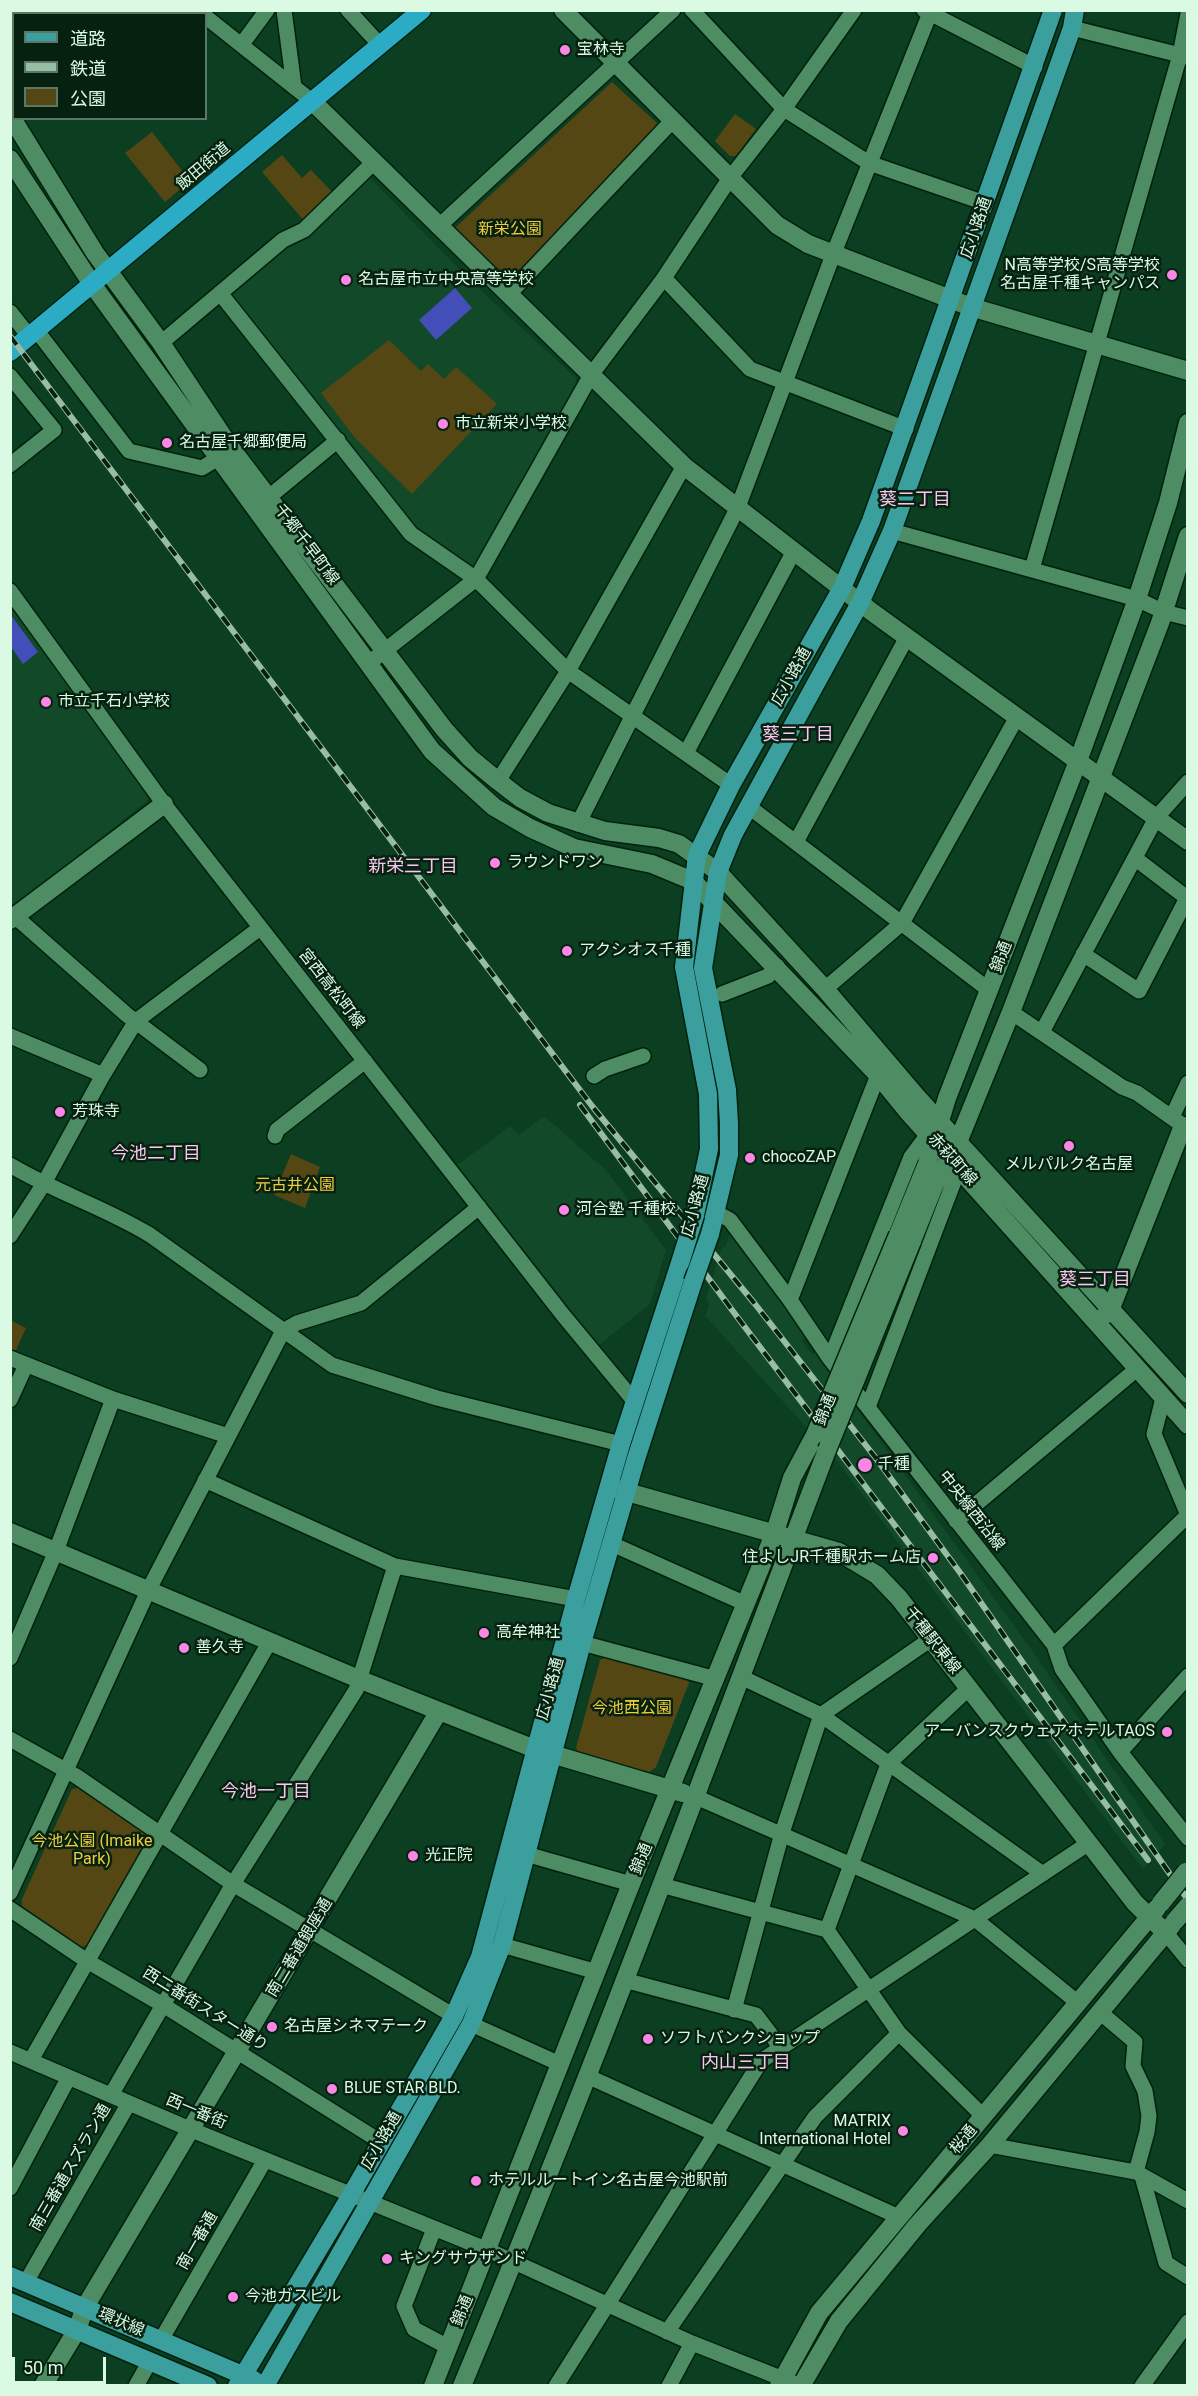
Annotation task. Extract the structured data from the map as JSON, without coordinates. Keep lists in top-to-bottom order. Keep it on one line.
{"streets":{"highway":["飯田街道"],"main road":["広小路通","環状線"],"street":["千郷千早町線","錦通","宮西高松町線","赤萩町線","中央線西沿線","千種駅東線","南二番通銀座通","西二番街スター通り","西一番街","桜通","南三番通スズラン通","南一番通"]},"crossings":[["飯田街道","千郷千早町線"],["広小路通","千郷千早町線"],["広小路通","宮西高松町線"],["広小路通","赤萩町線"],["広小路通","中央線西沿線"],["広小路通","千種駅東線"],["広小路通","西二番街スター通り"],["広小路通","西一番街"],["広小路通","環状線"],["千郷千早町線","赤萩町線"],["錦通","赤萩町線"],["錦通","千種駅東線"],["錦通","西一番街"],["千種駅東線","桜通"],["南二番通銀座通","西二番街スター通り"],["南二番通銀座通","西一番街"],["南二番通銀座通","環状線"],["西一番街","桜通"],["西一番街","南三番通スズラン通"],["西一番街","南一番通"],["南三番通スズラン通","環状線"],["南一番通","環状線"]],"districts":["葵二丁目","葵三丁目","新栄三丁目","今池二丁目","葵三丁目","今池一丁目","内山三丁目"],"parks":["新栄公園","元古井公園","今池西公園","今池公園 (Imaike Park)"],"places":["宝林寺","N高等学校/S高等学校 名古屋千種キャンパス","名古屋市立中央高等学校","市立新栄小学校","名古屋千郷郵便局","市立千石小学校","ラウンドワン","アクシオス千種","芳珠寺","メルパルク名古屋","chocoZAP","河合塾 千種校","千種","住よしJR千種駅ホーム店","高牟神社","善久寺","アーバンスクウェアホテルTAOS","光正院","名古屋シネマテーク","ソフトバンクショップ","BLUE STAR BLD.","MATRIX International Hotel","ホテルルートイン名古屋今池駅前","キングサウザンド","今池ガスビル"],"legend":["道路","鉄道","公園"],"scale_bar":"50 m"}
